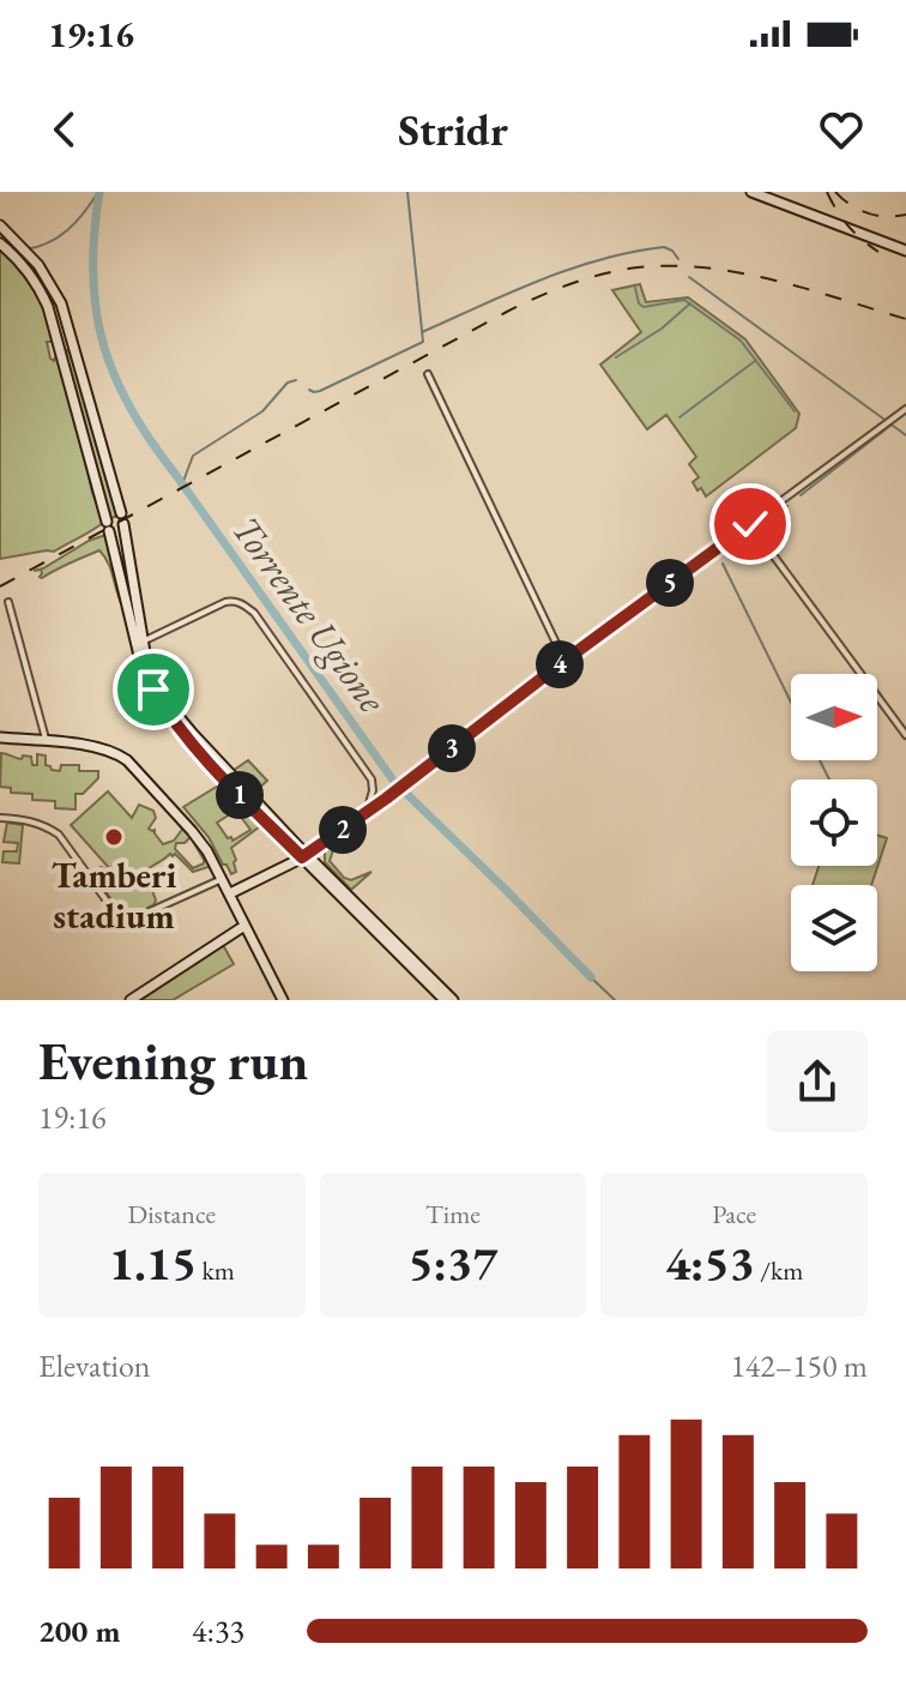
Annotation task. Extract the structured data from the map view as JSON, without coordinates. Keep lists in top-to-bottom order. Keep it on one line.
{"water":["Torrente Ugione"],"places":["Tamberi stadium"],"north":"right","page":{"status":"19:16","header":"Stridr","pins":["5","4","3","1","2"],"heading":["Evening run","19:16"],"stats":[["Distance","1.15 km"],["Time","5:37"],["Pace","4:53 /km"]],"chart":["Elevation","142–150 m"],"list":[{"name":"200 m","note":"4:33"}]}}
